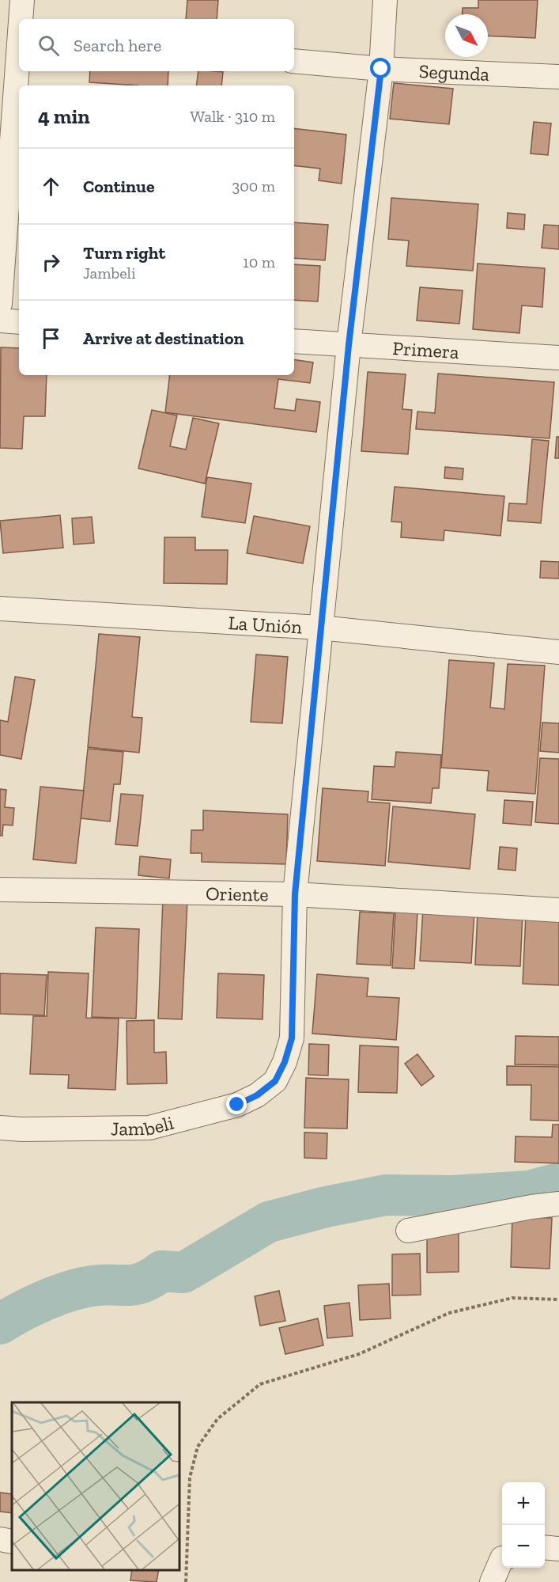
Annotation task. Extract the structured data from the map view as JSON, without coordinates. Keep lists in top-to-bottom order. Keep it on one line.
{"streets":{"street":["Segunda","Primera","La Unión","Oriente","Jambeli"]},"crossings":[["Oriente","Jambeli"]],"north":"bottom right","page":{"search":"Search here","heading":["4 min","Walk · 310 m"],"list":[["Continue","300 m"],["Turn right","Jambeli","10 m"],"Arrive at destination"],"map_buttons":["+","−"]}}
